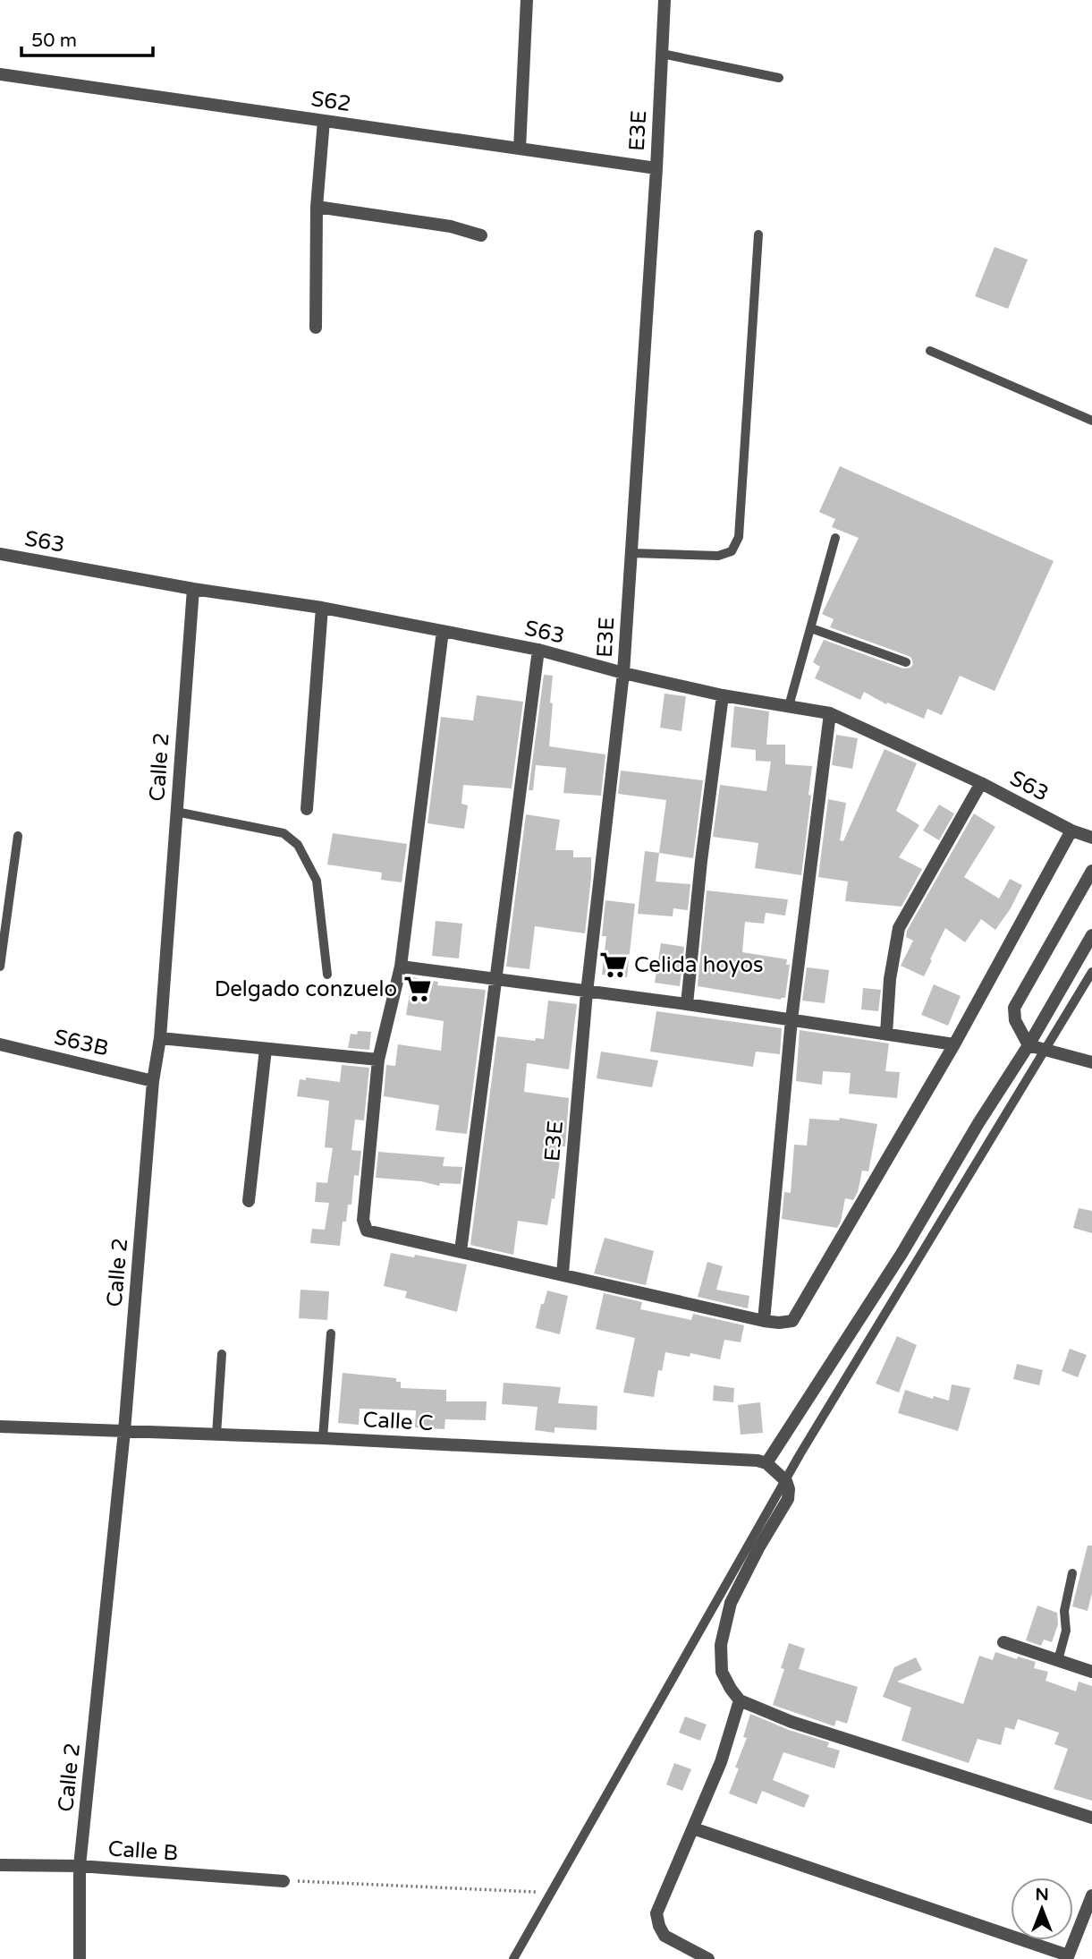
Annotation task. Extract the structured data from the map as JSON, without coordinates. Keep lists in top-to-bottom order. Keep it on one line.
{"streets":{"street":["S62","E3E","S63","Calle 2","S63B","Calle C","Calle B"]},"crossings":[["S62","E3E"],["E3E","S63"],["S63","Calle 2"],["Calle 2","S63B"],["Calle 2","Calle C"],["Calle 2","Calle B"]],"places":{"supermarket":["Celida hoyos","Delgado conzuelo"]},"scale_bar":"50 m","north":"top"}
